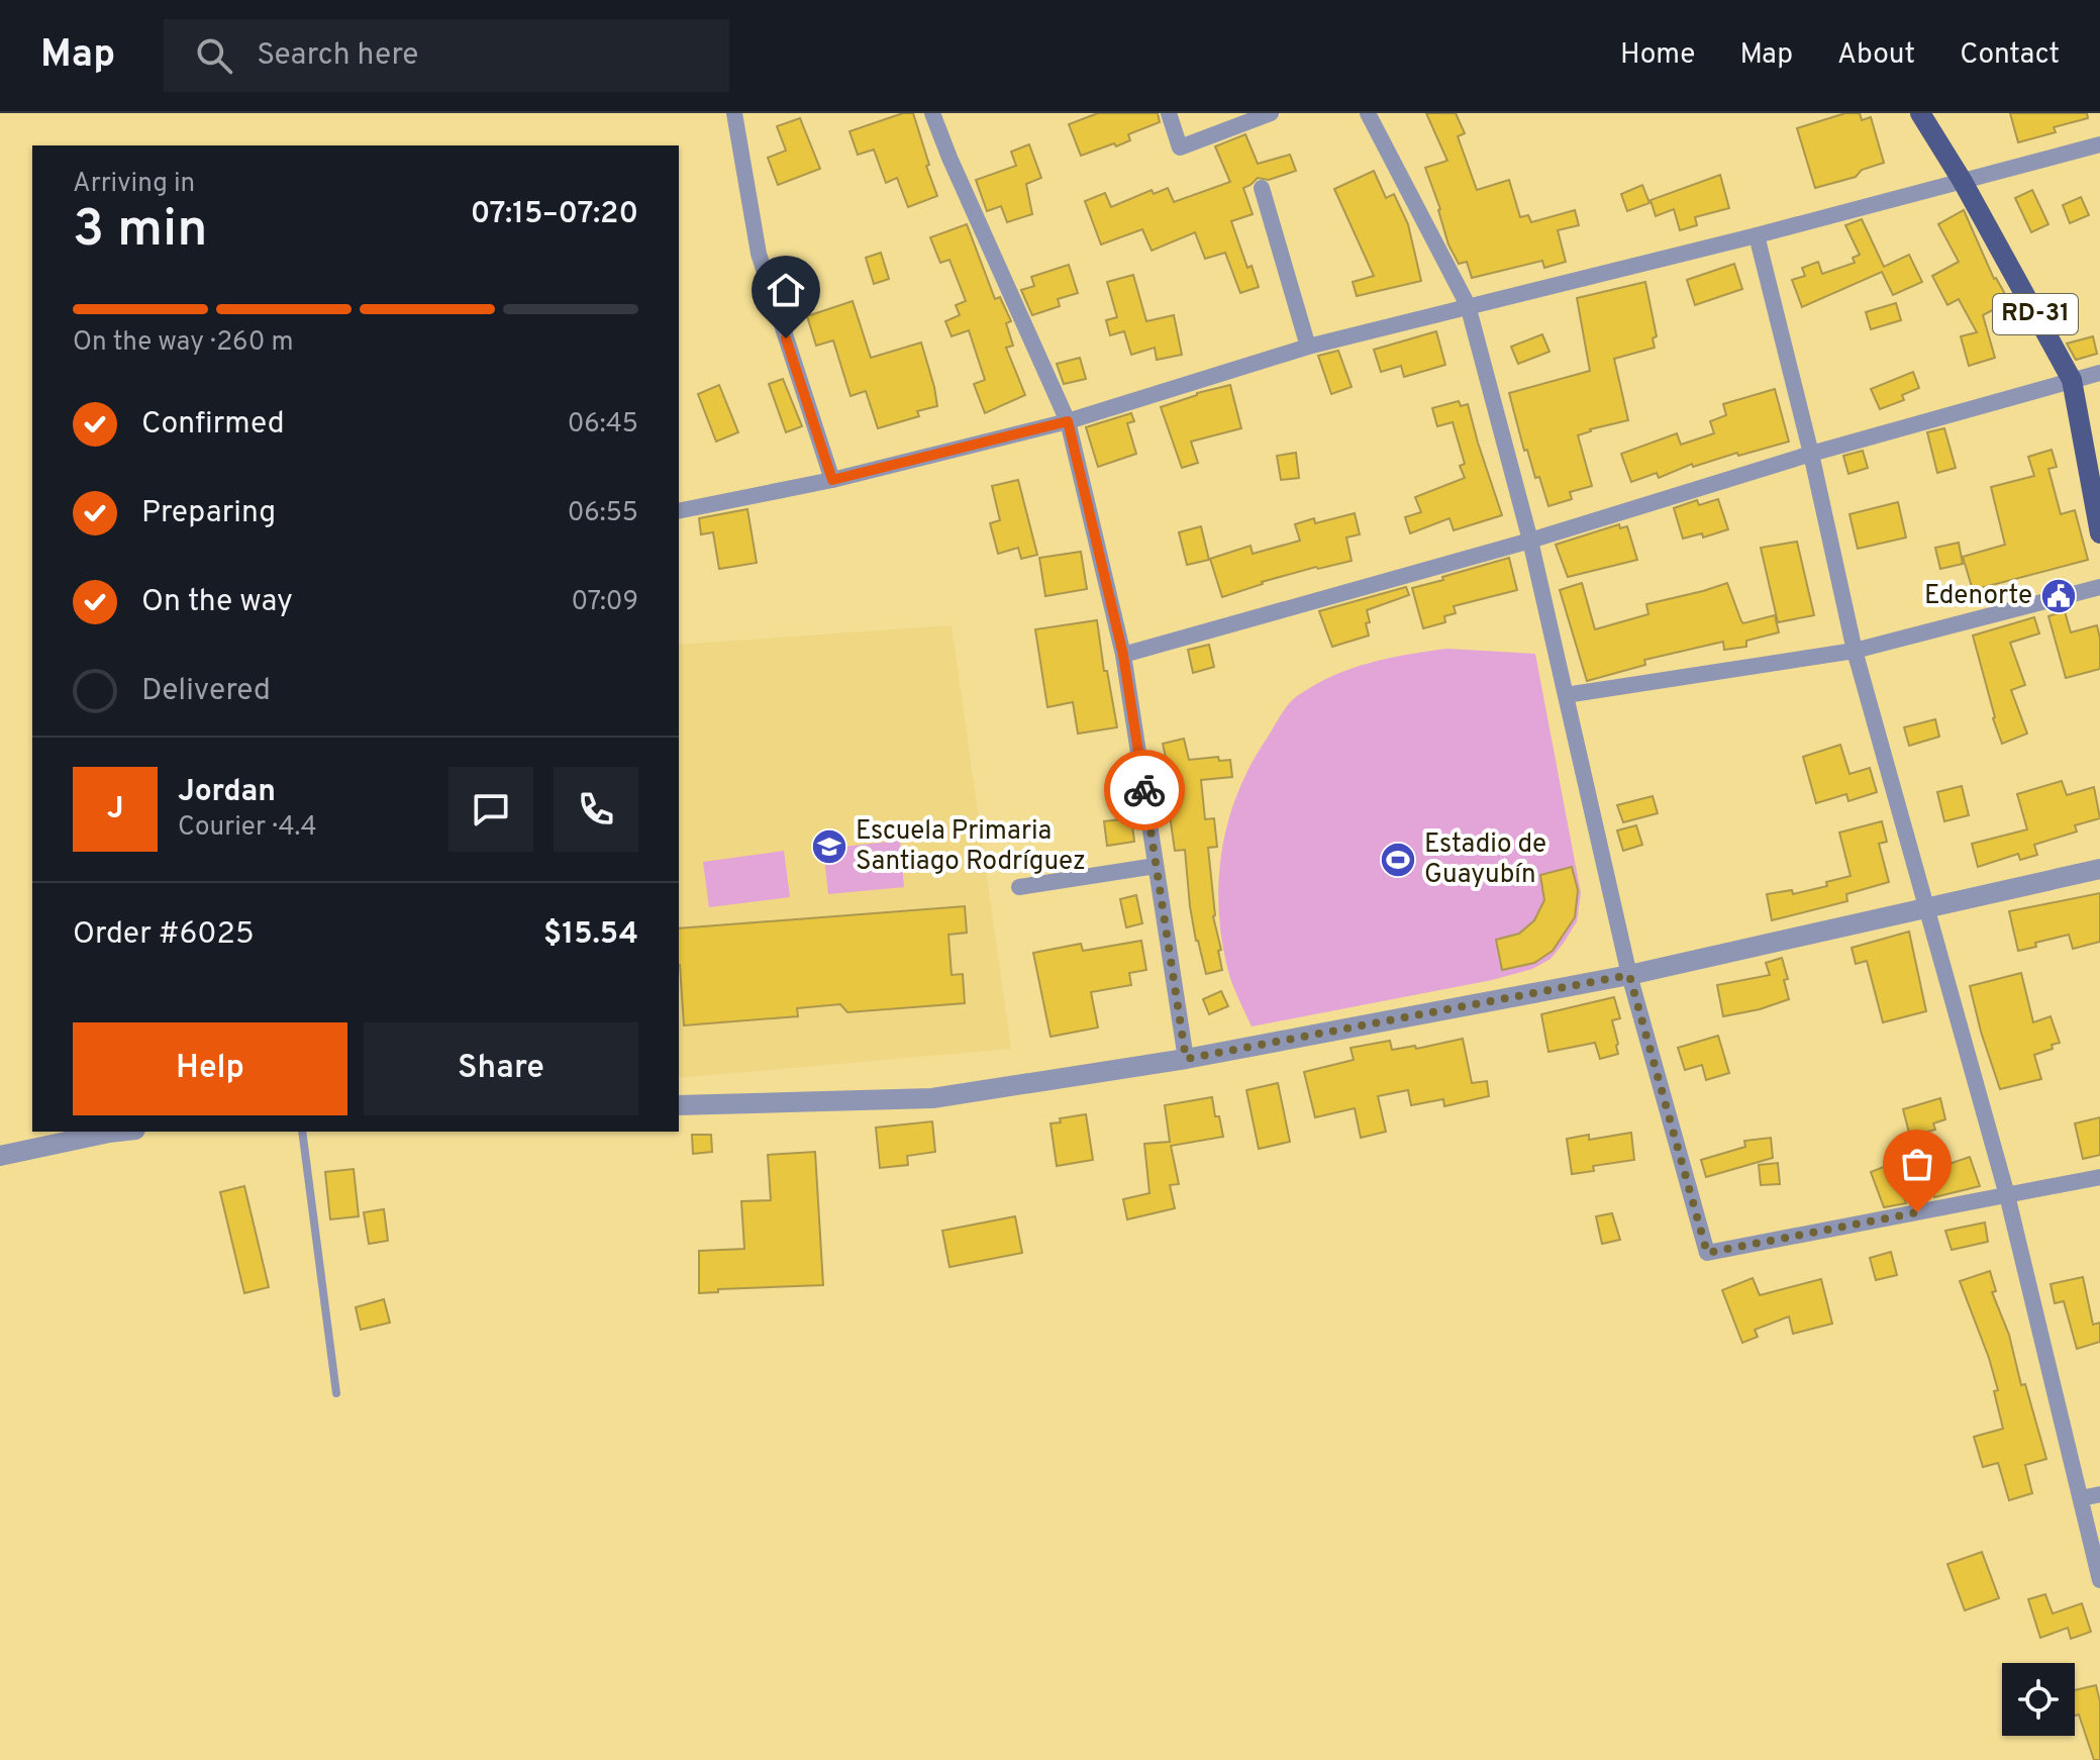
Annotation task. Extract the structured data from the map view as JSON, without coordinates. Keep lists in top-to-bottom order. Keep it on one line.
{"streets":{"main road":["RD-31"]},"places":{"public building":["Edenorte"],"school or university":["Escuela Primaria Santiago Rodríguez"],"sports":["Estadio de Guayubín"]},"page":{"header":"Map","search":"Search here","nav":["Home","Map","About","Contact"],"heading":["3 min","Arriving in","07:15–07:20"],"panel":["Jordan","Courier · 4.4","Order #6025","$15.54"],"bar":"On the way · 260 m","list":[["Confirmed","06:45"],["Preparing","06:55"],["On the way","07:09"],"Delivered"],"round":"J","buttons":["Help","Share"]}}
